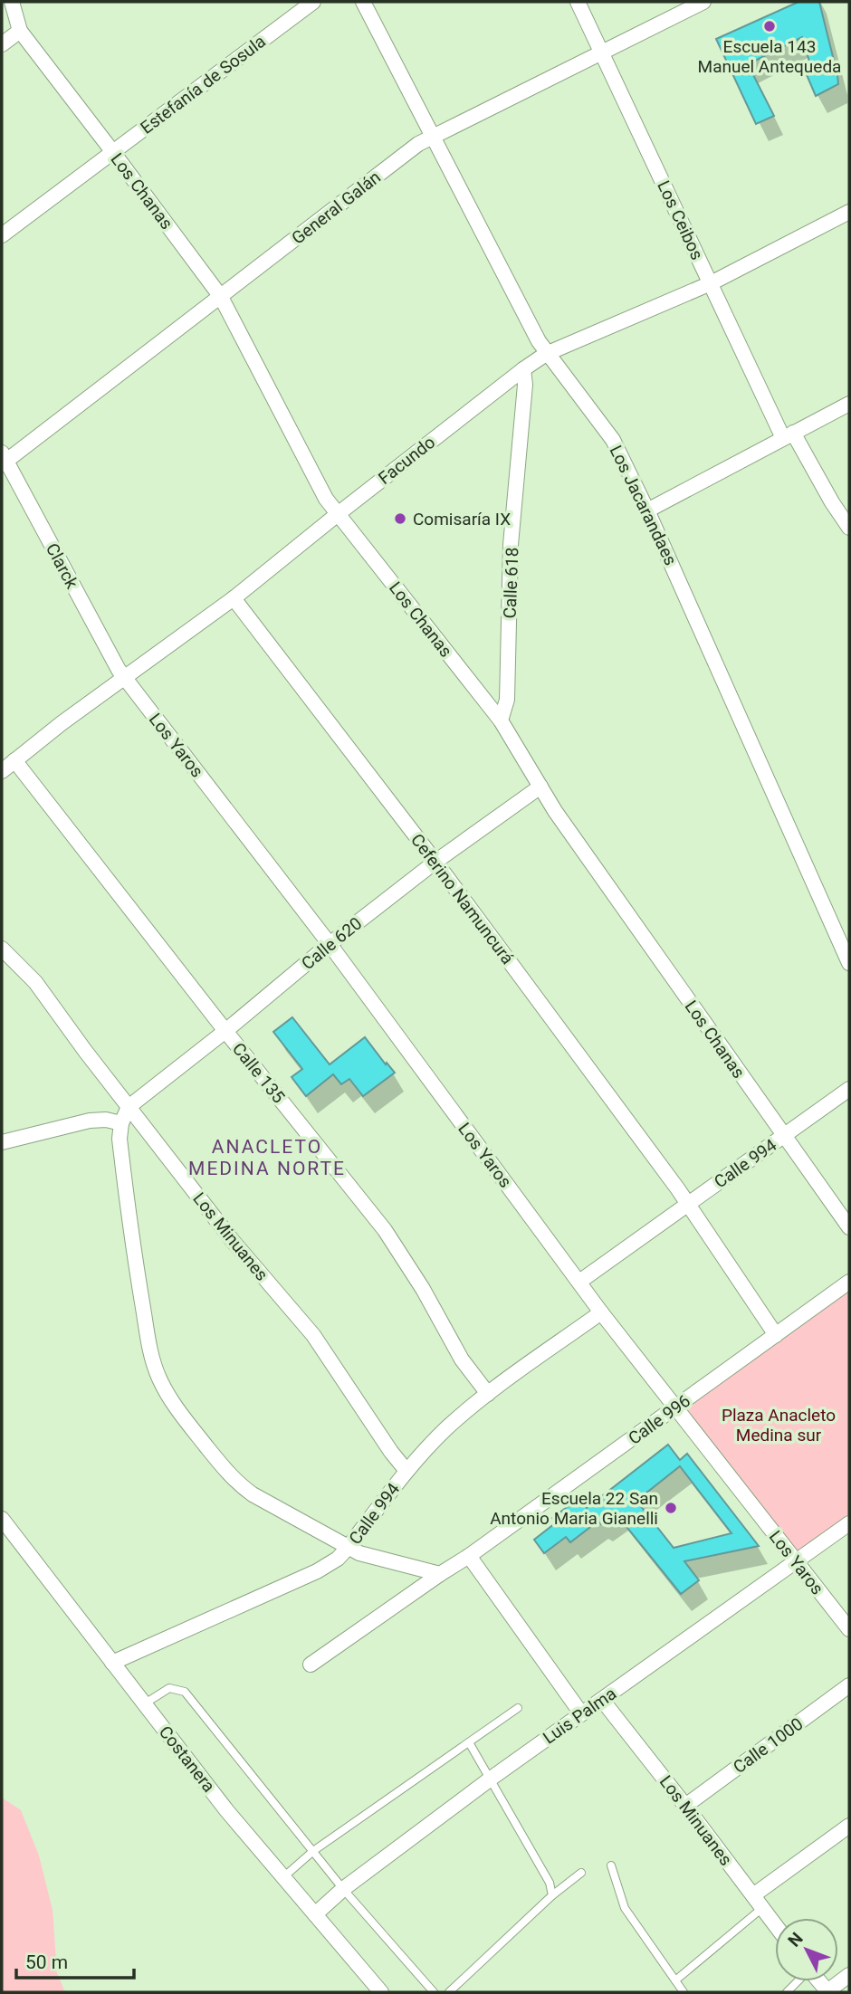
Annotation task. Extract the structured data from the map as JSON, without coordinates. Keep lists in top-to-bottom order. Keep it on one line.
{"streets":{"street":["Estefanía de Sosula","Los Chanas","General Galán","Los Ceibos","Facundo","Los Jacarandaes","Clarck","Calle 618","Los Yaros","Ceferino Namuncurá","Calle 620","Calle 135","Calle 994","Los Minuanes","Calle 996","Luis Palma","Calle 1000","Costanera"]},"crossings":[["Estefanía de Sosula","Los Chanas"],["Los Chanas","General Galán"],["Los Chanas","Facundo"],["Los Chanas","Calle 618"],["Los Chanas","Calle 620"],["Los Chanas","Calle 994"],["General Galán","Los Ceibos"],["General Galán","Los Jacarandaes"],["General Galán","Clarck"],["Los Ceibos","Facundo"],["Facundo","Los Jacarandaes"],["Facundo","Clarck"],["Facundo","Calle 618"],["Facundo","Los Yaros"],["Facundo","Ceferino Namuncurá"],["Facundo","Calle 135"],["Clarck","Los Yaros"],["Los Yaros","Calle 620"],["Los Yaros","Calle 994"],["Los Yaros","Calle 996"],["Los Yaros","Luis Palma"],["Ceferino Namuncurá","Calle 620"],["Ceferino Namuncurá","Calle 994"],["Ceferino Namuncurá","Calle 996"],["Calle 620","Calle 135"],["Calle 620","Los Minuanes"],["Calle 135","Calle 994"],["Calle 994","Los Minuanes"],["Calle 994","Costanera"],["Los Minuanes","Luis Palma"],["Los Minuanes","Calle 1000"],["Luis Palma","Costanera"]],"districts":["ANACLETO MEDINA NORTE"],"parks":["Plaza Anacleto Medina sur"],"places":["Escuela 143 Manuel Antequeda","Comisaría IX","Escuela 22 San Antonio Maria Gianelli"],"scale_bar":"50 m","north":"top left"}
